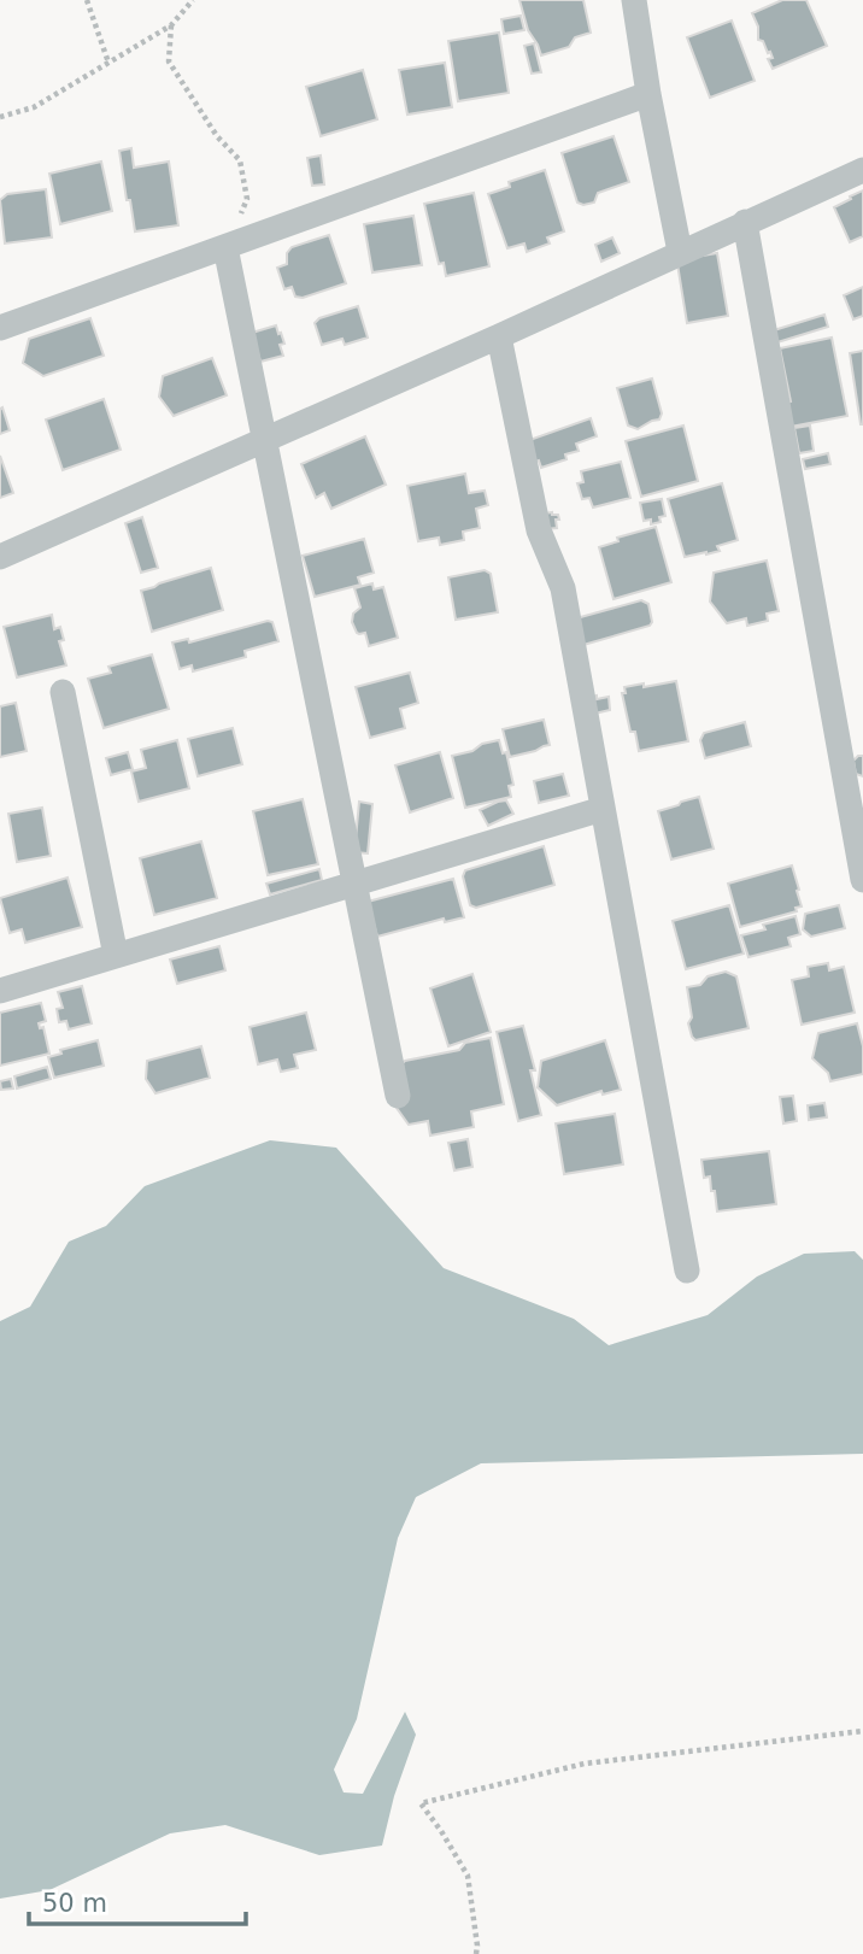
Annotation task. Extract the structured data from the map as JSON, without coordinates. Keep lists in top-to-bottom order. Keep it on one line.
{"scale_bar":"50 m"}
